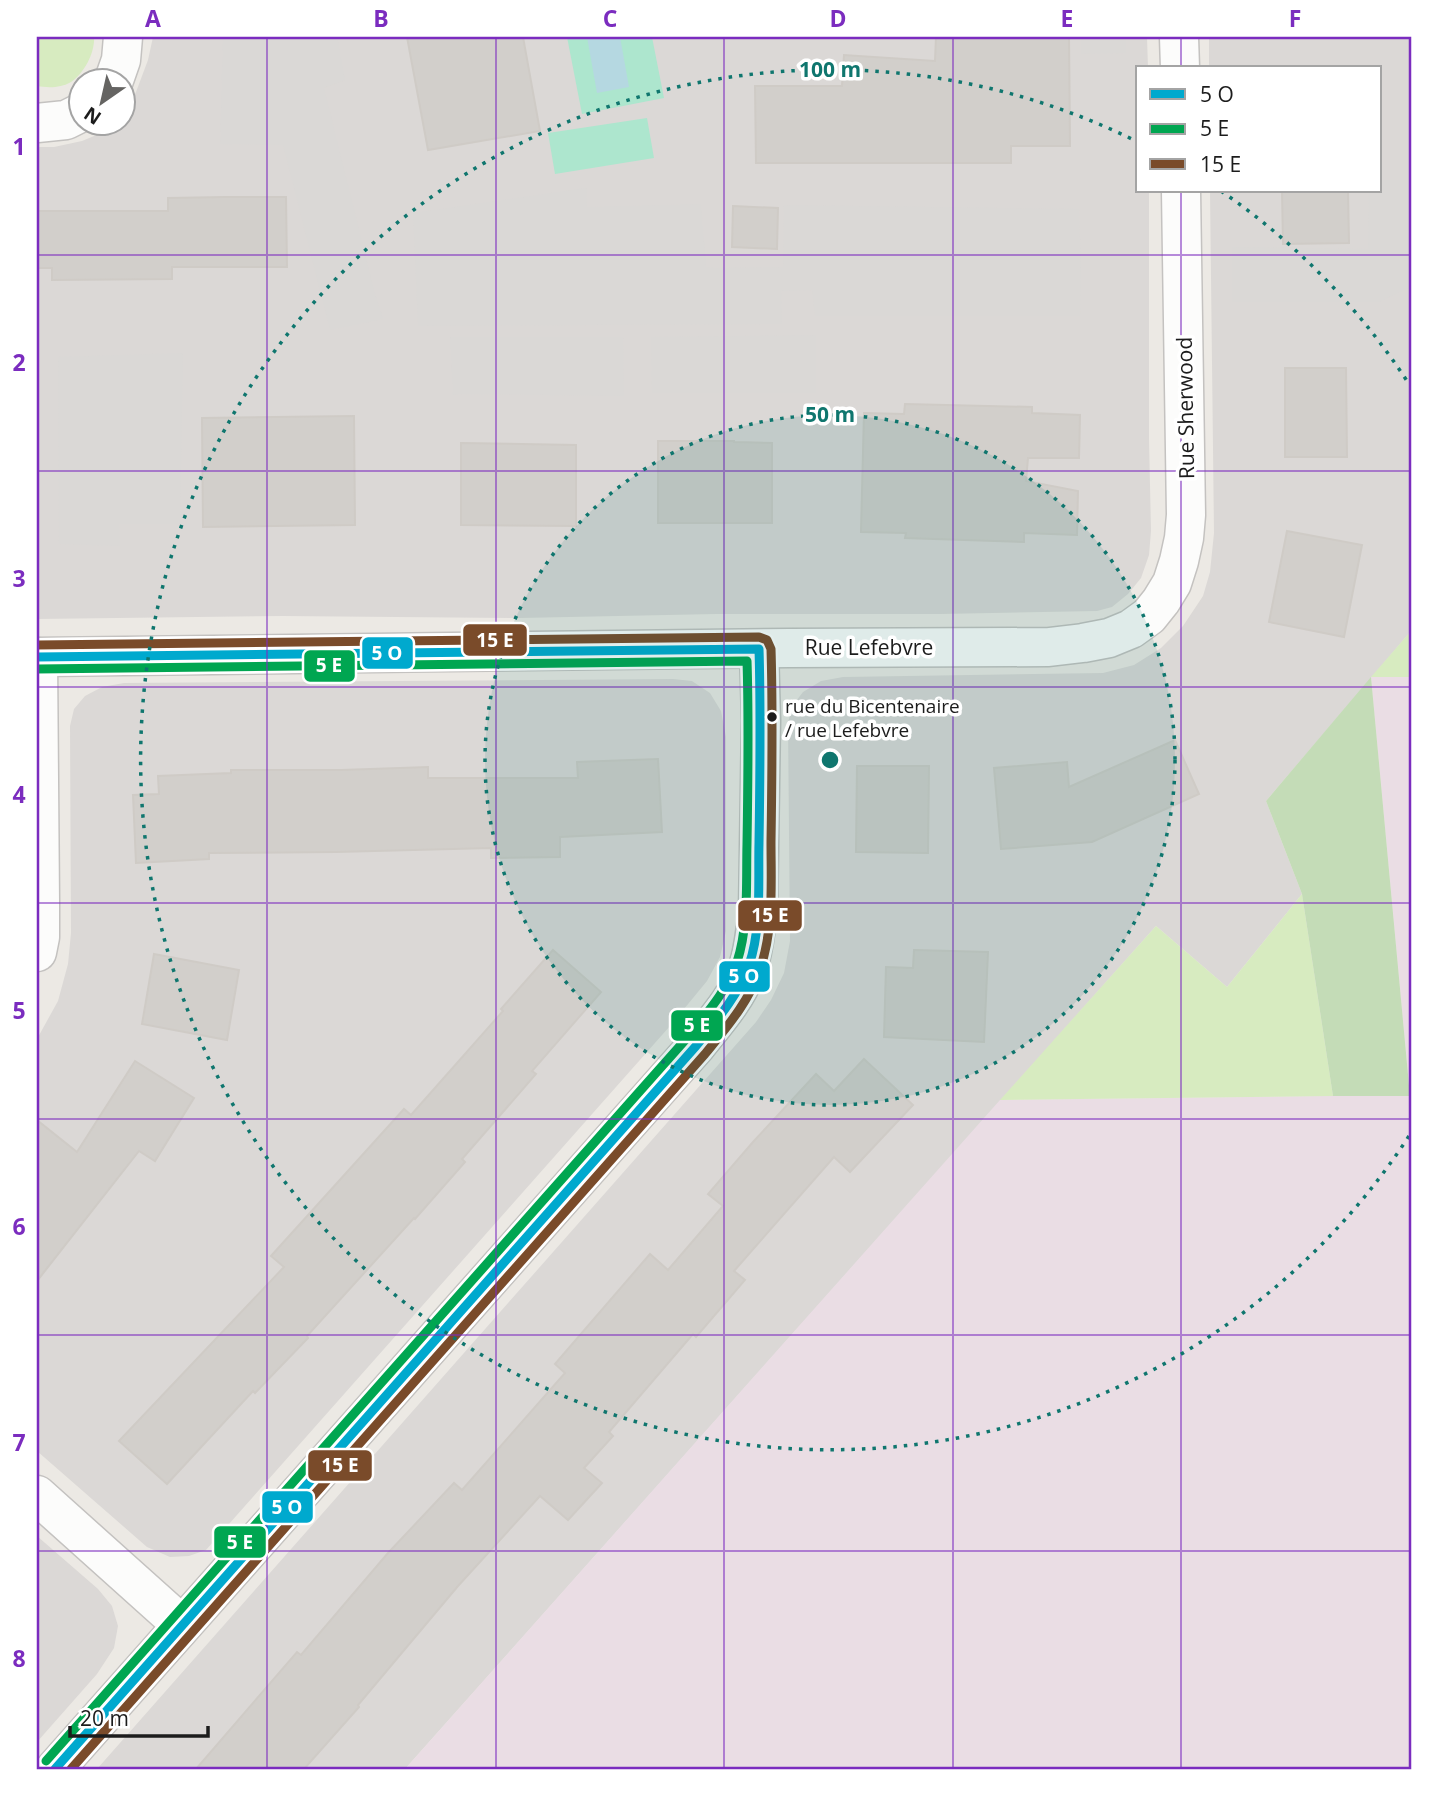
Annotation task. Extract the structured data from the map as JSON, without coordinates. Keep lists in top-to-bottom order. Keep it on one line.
{"streets":{"street":["Rue Sherwood","Rue Lefebvre"]},"crossings":[["Rue Sherwood","Rue Lefebvre"]],"places":["rue du Bicentenaire / rue Lefebvre"],"legend":["5 O","5 E","15 E"],"scale_bar":"20 m","north":"bottom left","grid":{"columns":["A","B","C","D","E","F"],"rows":["1","2","3","4","5","6","7","8"]},"rings":["100 m","50 m"]}
